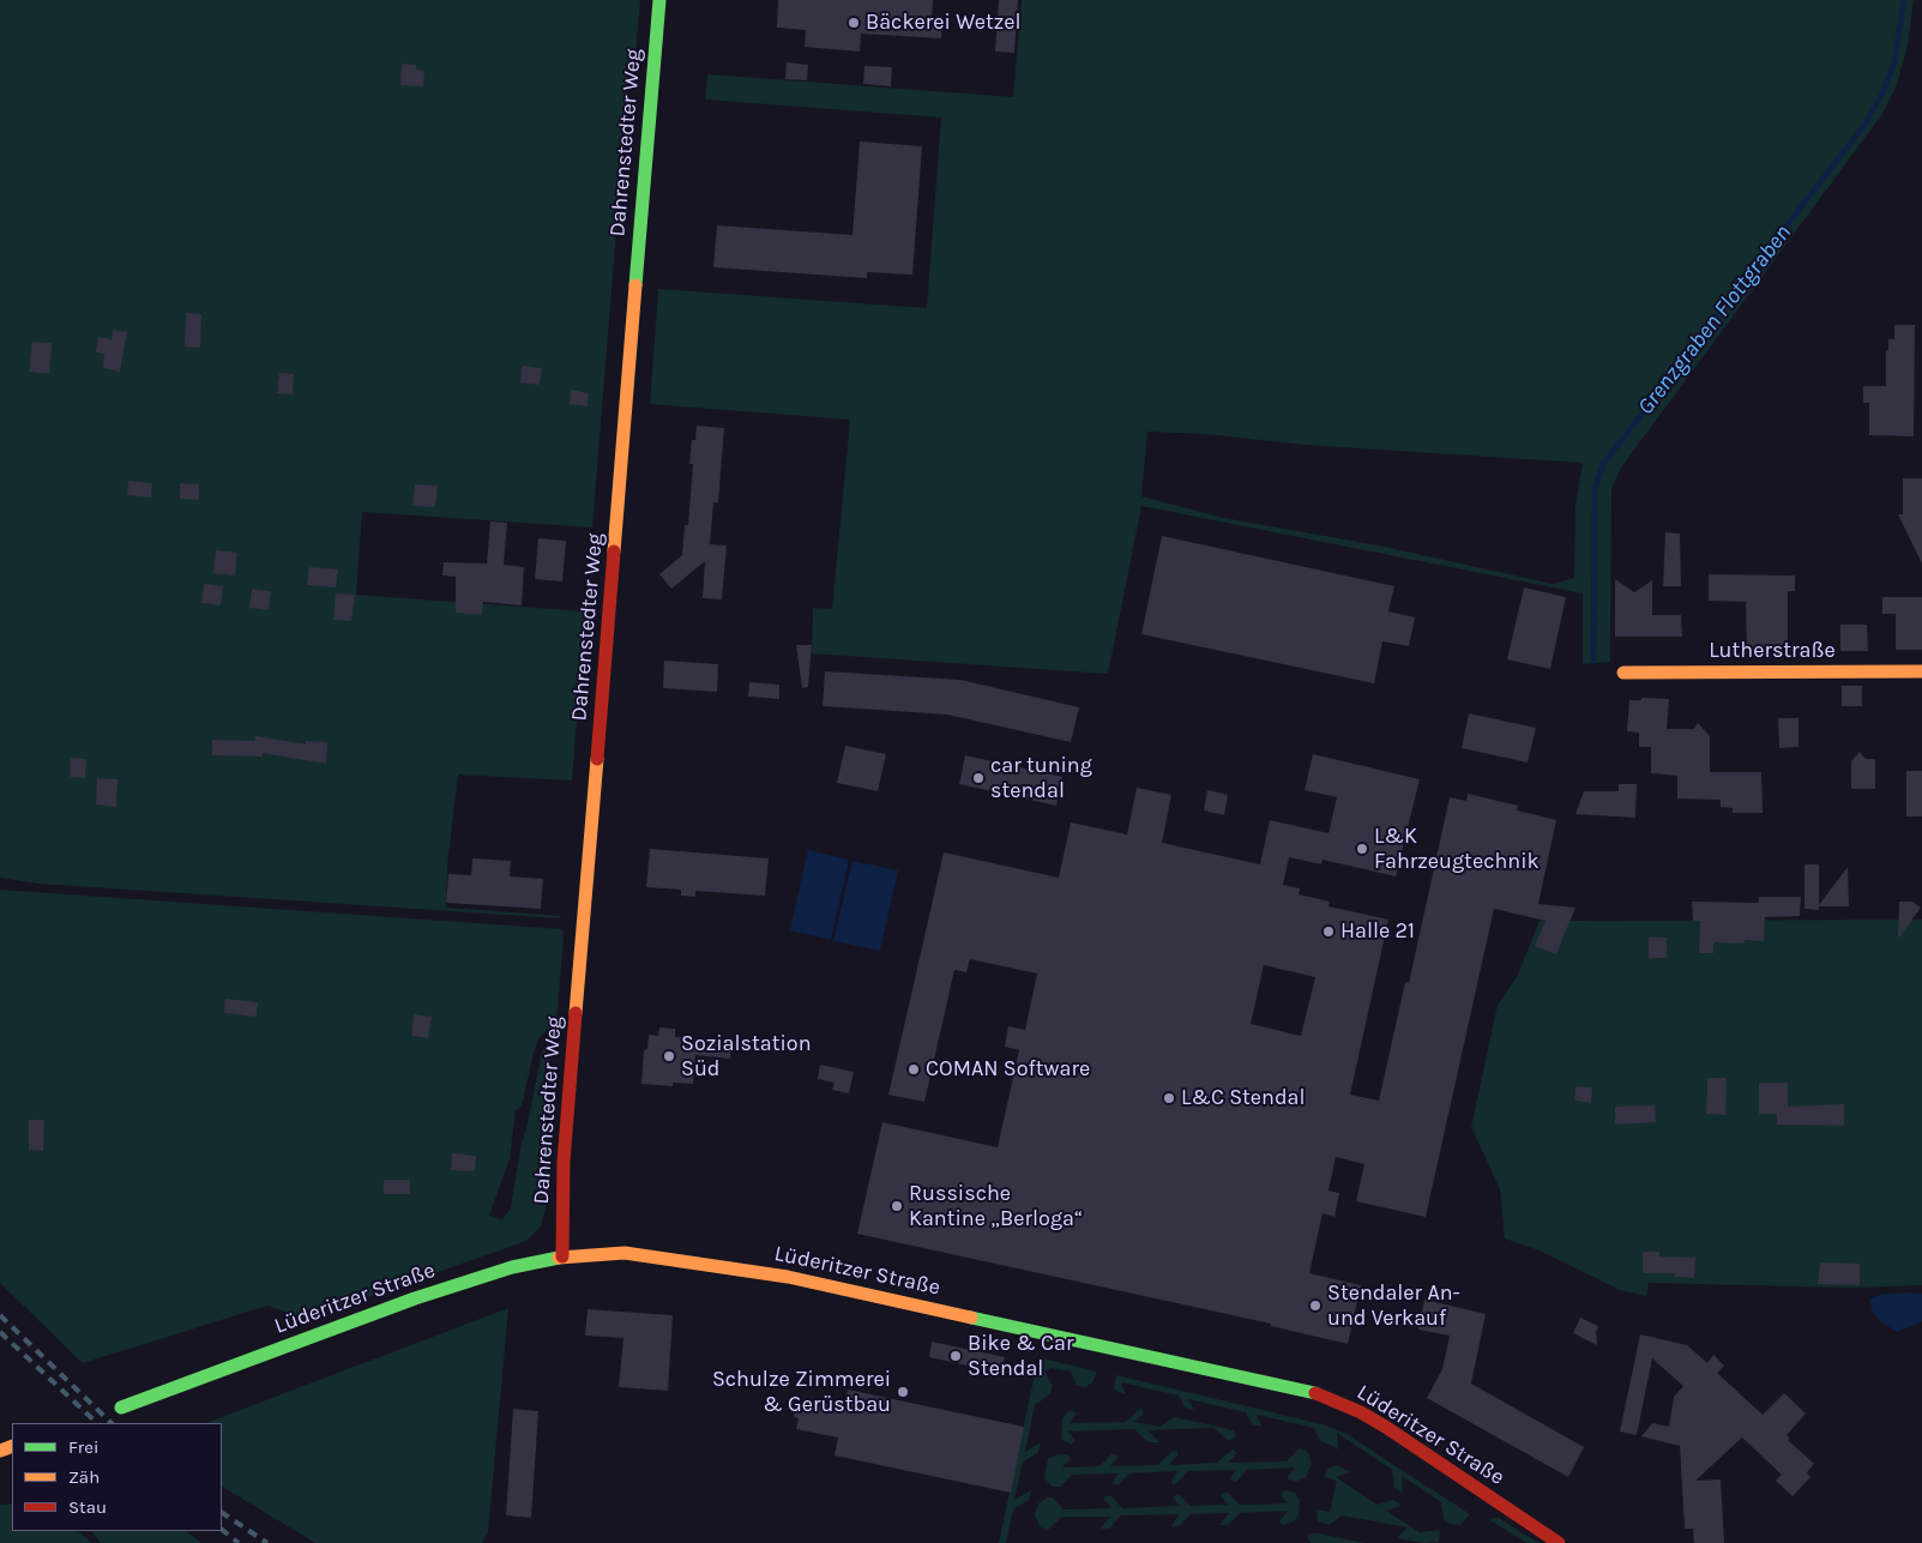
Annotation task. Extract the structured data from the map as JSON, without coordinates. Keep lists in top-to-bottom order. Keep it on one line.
{"streets":{"street":["Dahrenstedter Weg","Lutherstraße","Lüderitzer Straße"]},"crossings":[["Dahrenstedter Weg","Lüderitzer Straße"]],"water":["Grenzgraben Flottgraben"],"places":["Bäckerei Wetzel","car tuning stendal","L&K Fahrzeugtechnik","Halle 21","Sozialstation Süd","COMAN Software","L&C Stendal","Russische Kantine „Berloga“","Stendaler An- und Verkauf","Bike & Car Stendal","Schulze Zimmerei & Gerüstbau"],"legend":["Frei","Zäh","Stau"]}
